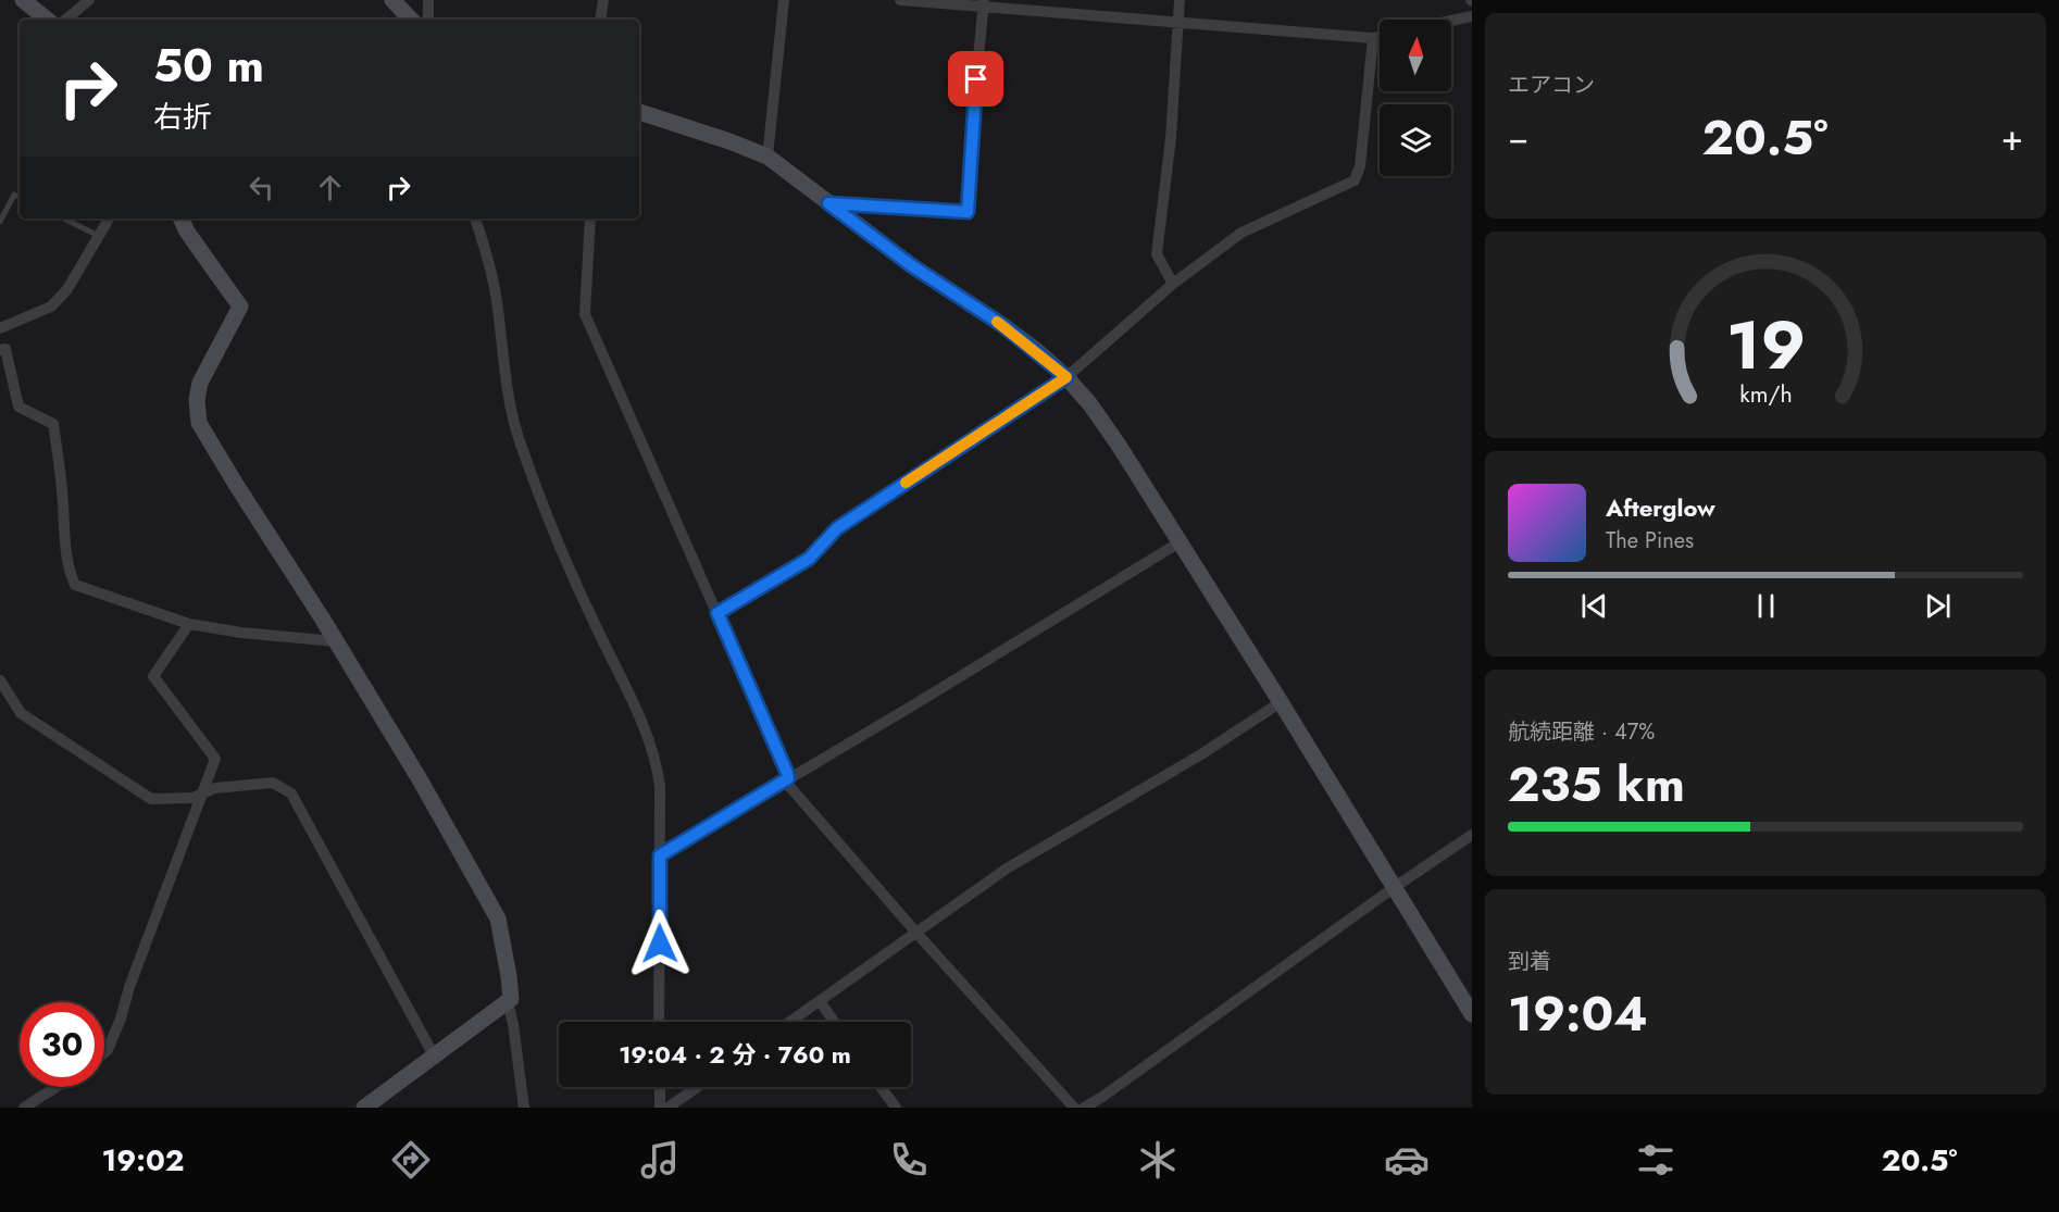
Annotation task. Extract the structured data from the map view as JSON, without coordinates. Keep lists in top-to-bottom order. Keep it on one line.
{"north":"top","page":{"tile":["エアコン",["航続距離 · 47%","235 km"],["到着","19:04"]],"turn":["50 m","右折"],"heat":["−","20.5°","+"],"song":["Afterglow","The Pines"],"limit":"30","trip":"19:04 · 2 分 · 760 m","tabs":["19:02","20.5°"],"gauge":["19","km/h"]}}
